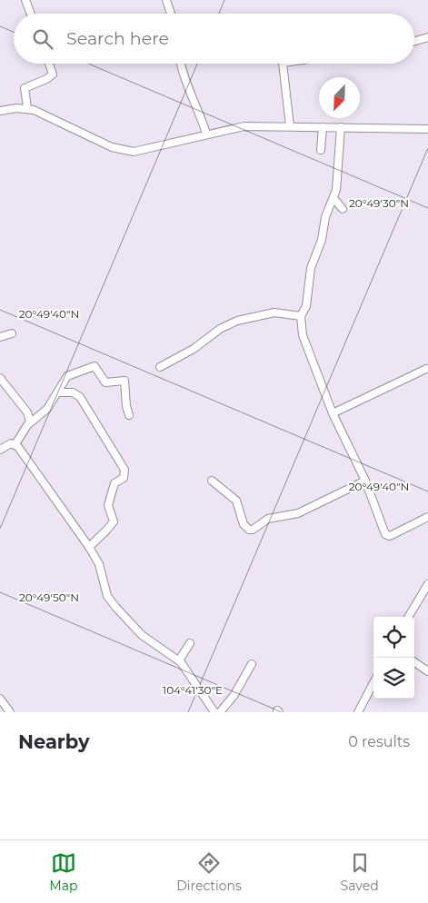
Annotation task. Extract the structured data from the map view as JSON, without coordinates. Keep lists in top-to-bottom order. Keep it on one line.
{"north":"bottom left","page":{"search":"Search here","heading":["Nearby","0 results"],"nav":["Map","Directions","Saved"]},"coordinates":["20°49'30\"N","20°49'40\"N","20°49'50\"N","104°41'30\"E"]}
